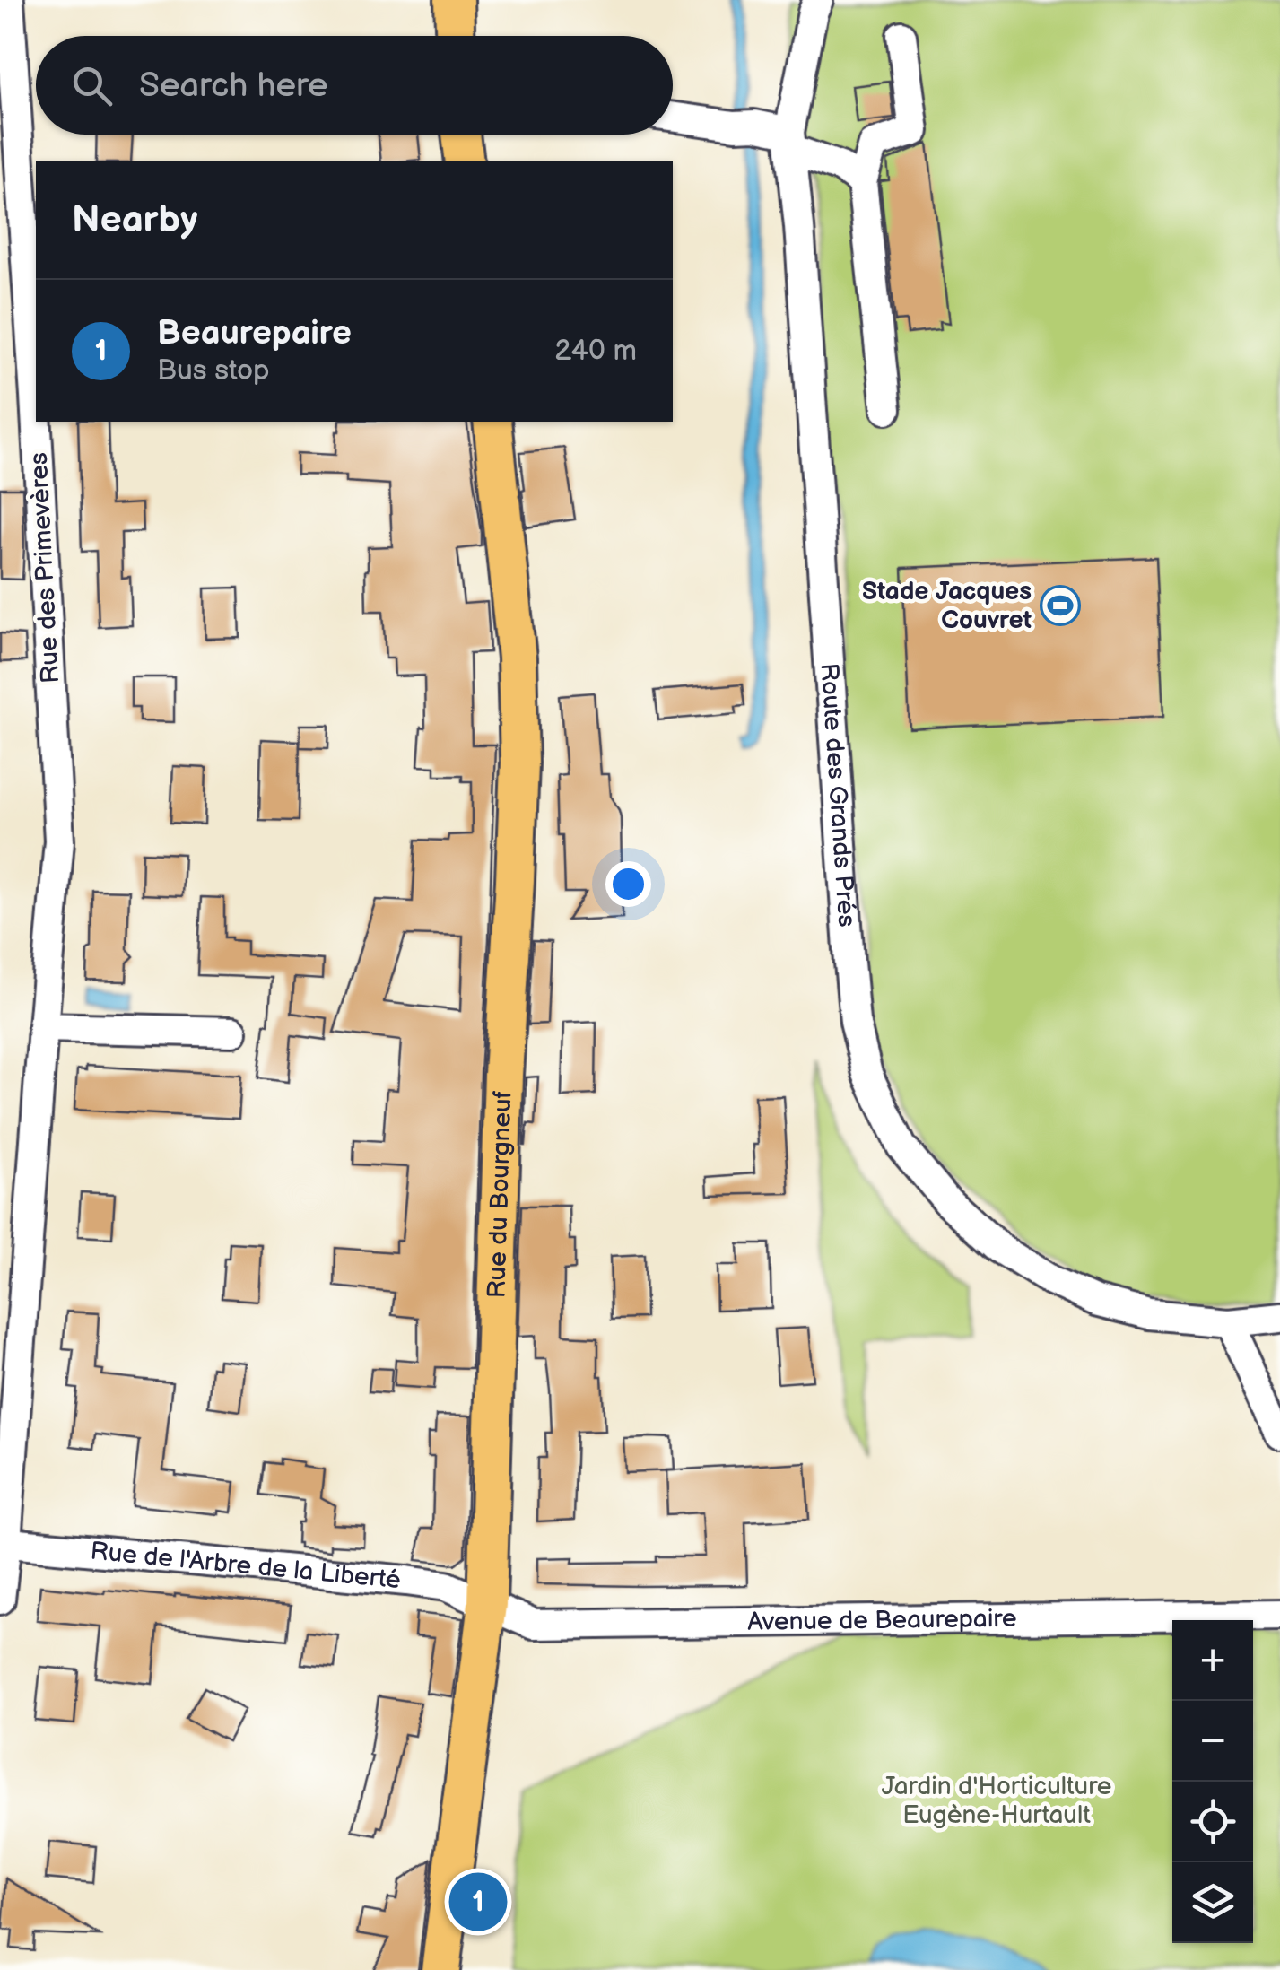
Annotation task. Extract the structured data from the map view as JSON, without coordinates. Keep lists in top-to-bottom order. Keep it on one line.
{"streets":{"main road":["Rue du Bourgneuf"],"street":["Rue des Primevères","Route des Grands Prés","Rue de l'Arbre de la Liberté","Avenue de Beaurepaire"]},"crossings":[["Rue des Primevères","Rue de l'Arbre de la Liberté"],["Rue du Bourgneuf","Rue de l'Arbre de la Liberté"],["Rue du Bourgneuf","Avenue de Beaurepaire"],["Rue de l'Arbre de la Liberté","Avenue de Beaurepaire"]],"parks":["Jardin d'Horticulture Eugène-Hurtault"],"places":{"sports":["Stade Jacques Couvret"]},"page":{"search":"Search here","heading":"Nearby","list":[{"mark":"1","name":"Beaurepaire","note":"Bus stop","value":"240 m"}],"map_buttons":["+","−"],"pins":"1"}}
